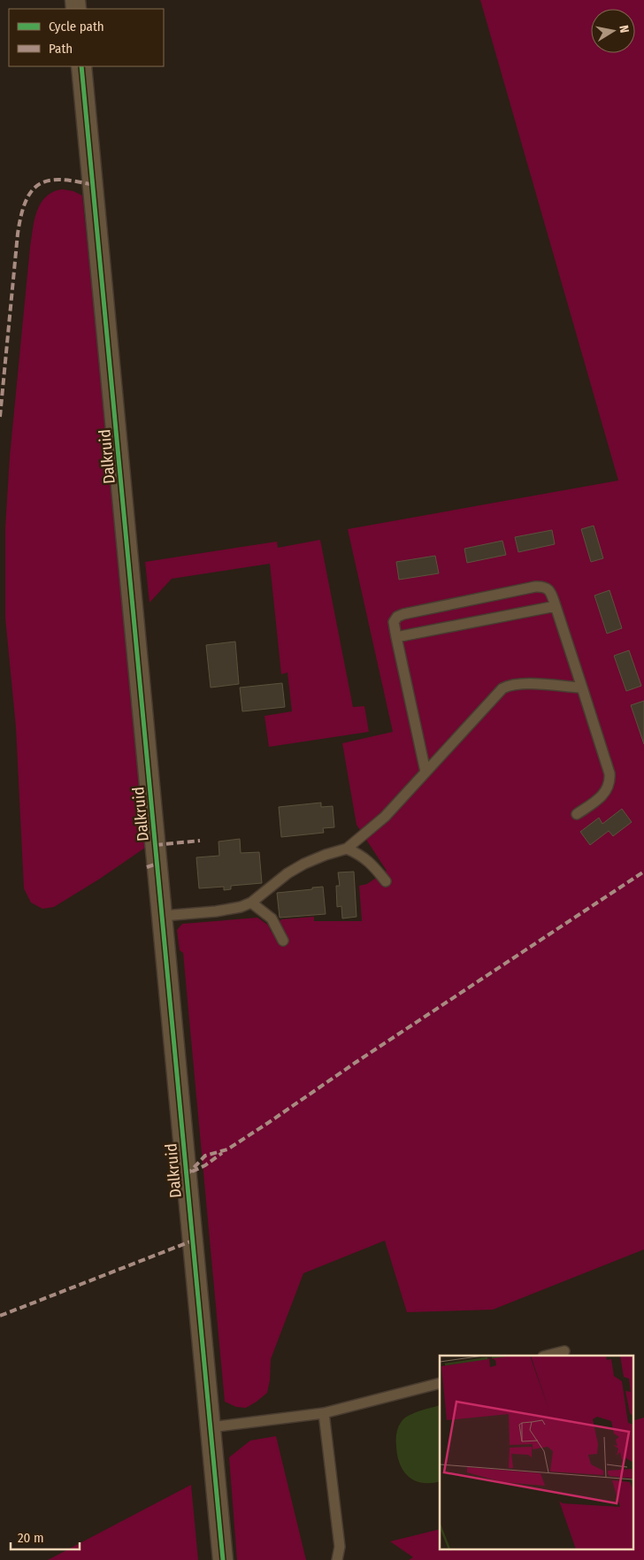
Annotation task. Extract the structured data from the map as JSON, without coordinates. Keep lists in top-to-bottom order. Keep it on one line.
{"streets":{"street":["Dalkruid"]},"legend":["Cycle path","Path"],"scale_bar":"20 m","north":"right"}
